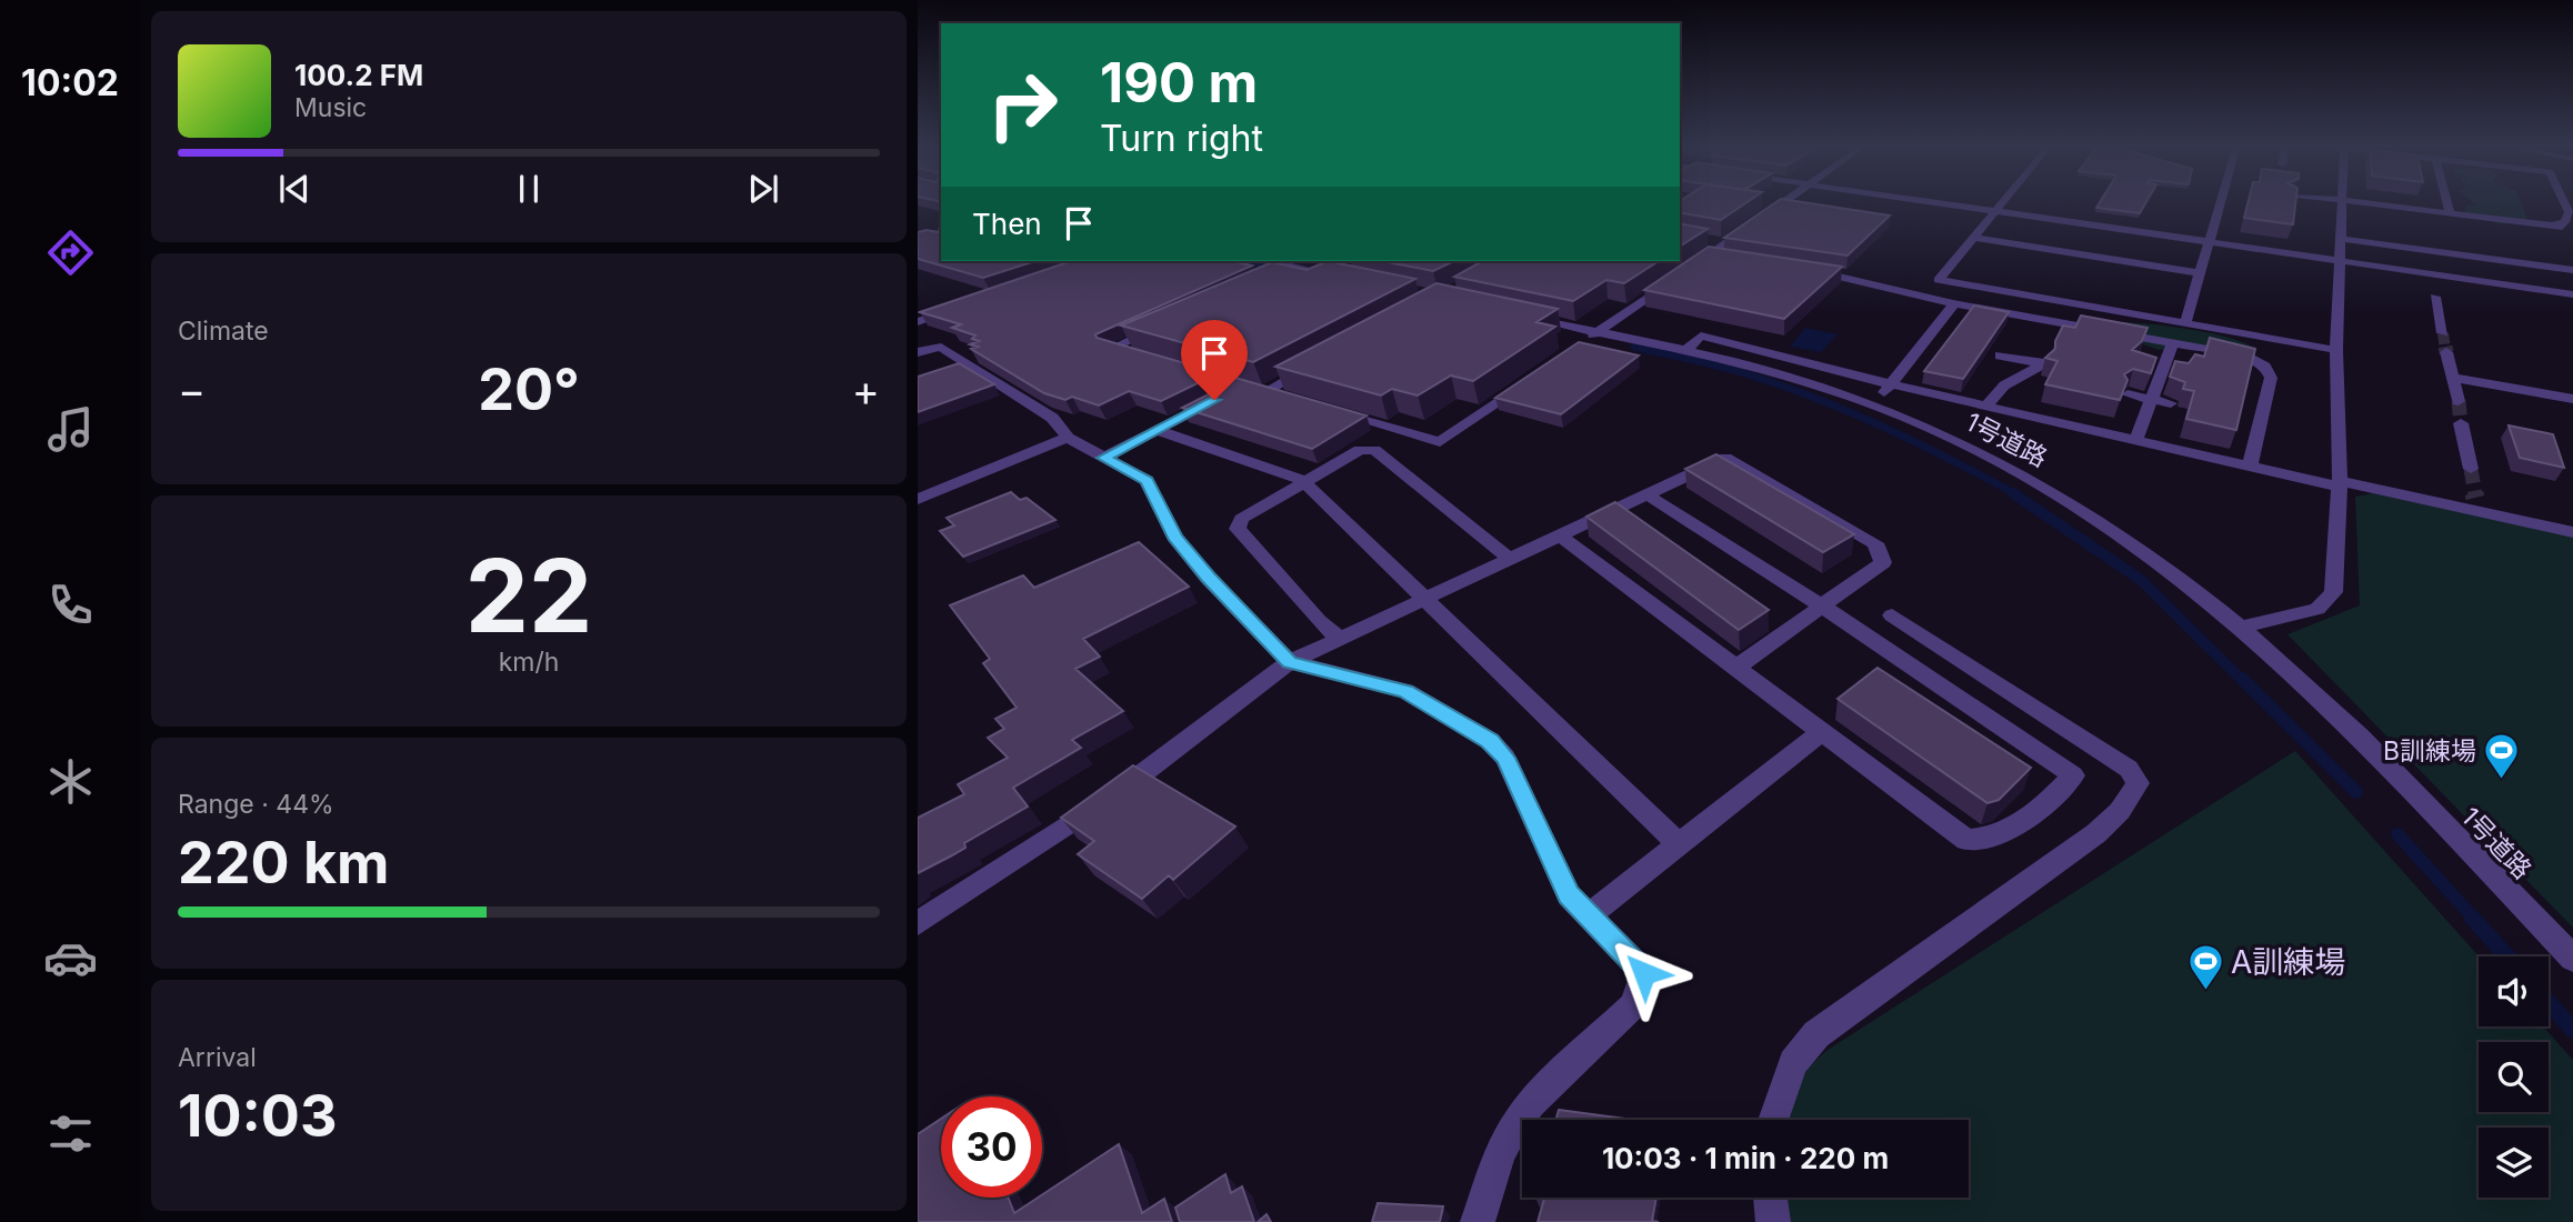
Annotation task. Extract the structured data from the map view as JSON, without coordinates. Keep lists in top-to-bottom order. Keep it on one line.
{"streets":{"street":["1号道路"]},"places":{"sports":["B訓練場","A訓練場"]},"page":{"tabs":"10:02","turn":["190 m","Turn right"],"song":["100.2 FM","Music"],"then":"Then","tile":["Climate",["22","km/h"],["Range · 44%","220 km"],["Arrival","10:03"]],"heat":["−","20°","+"],"limit":"30","trip":"10:03 · 1 min · 220 m"}}
